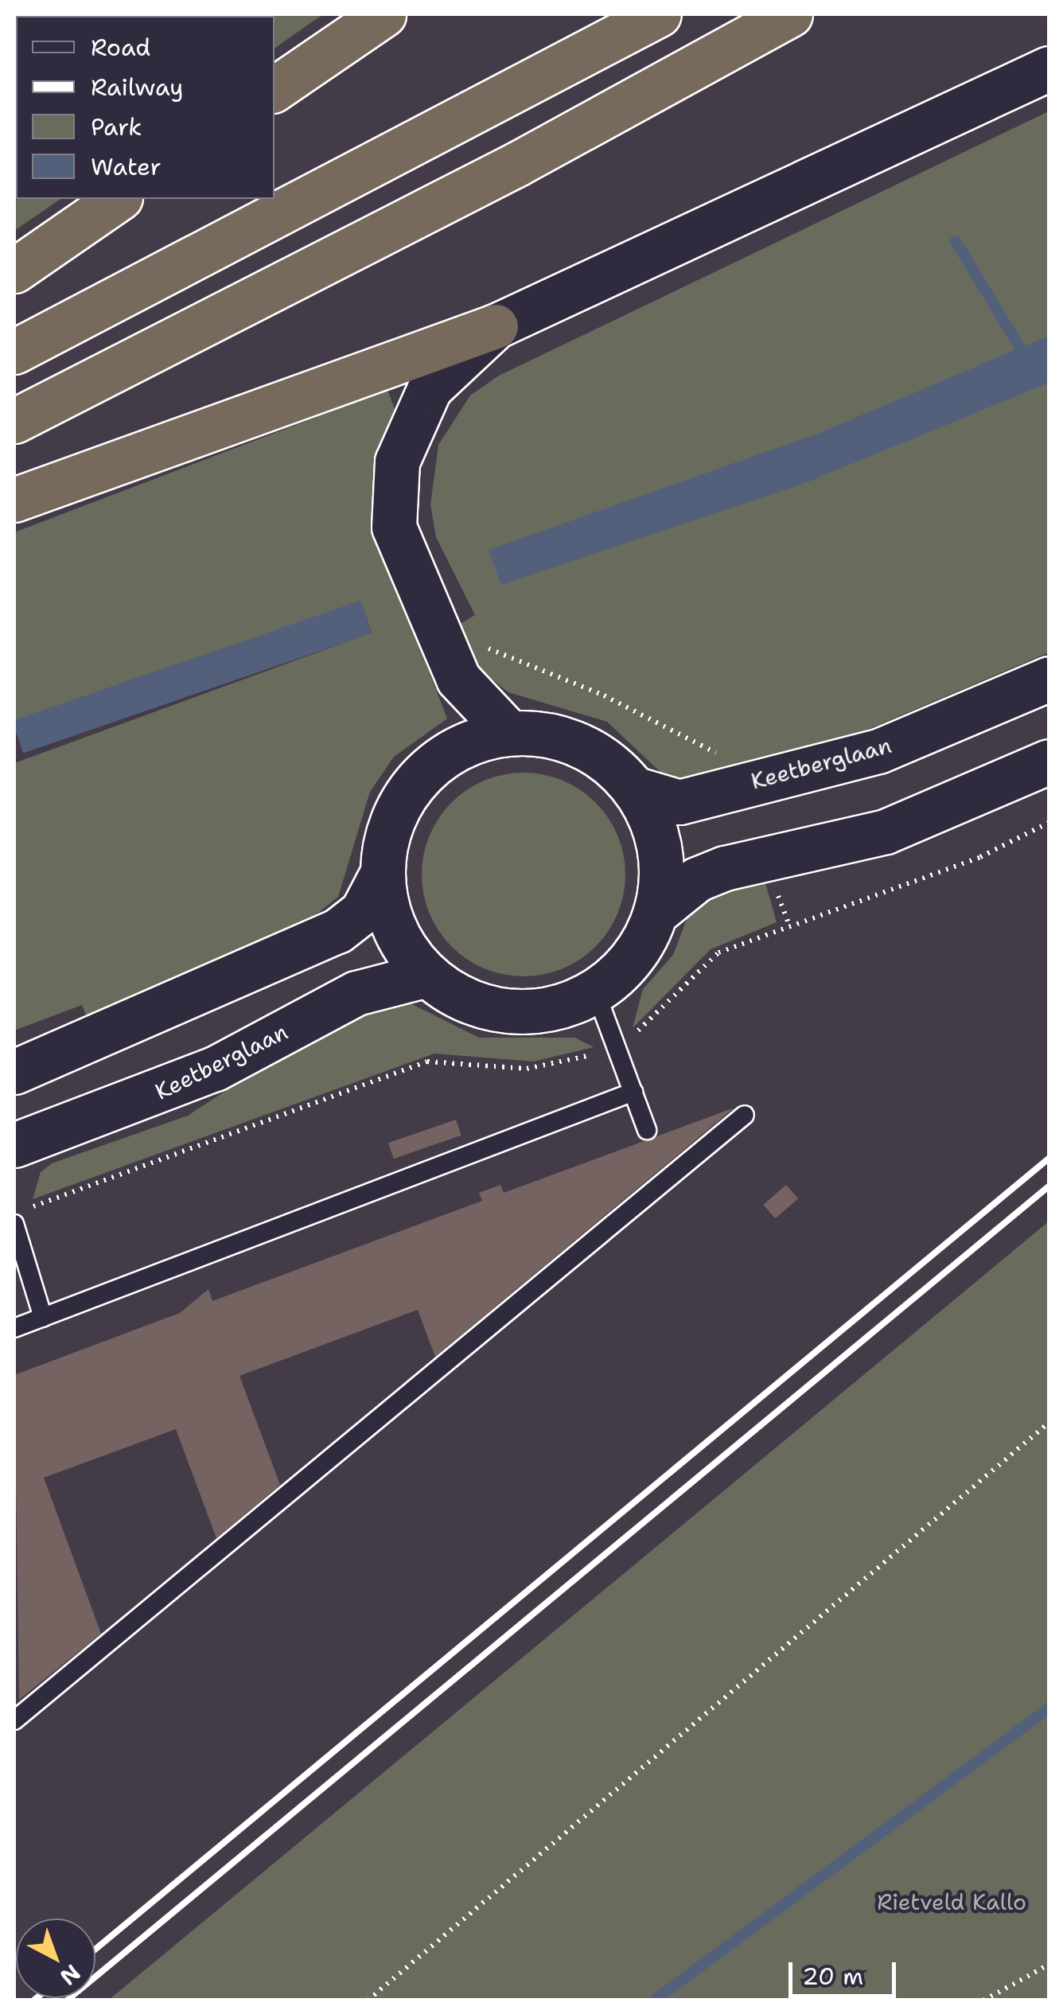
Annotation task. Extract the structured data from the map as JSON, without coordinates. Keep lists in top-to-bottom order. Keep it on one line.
{"streets":{"main road":["Keetberglaan"]},"parks":["Rietveld Kallo"],"legend":["Road","Railway","Park","Water"],"scale_bar":"20 m","north":"bottom right"}
